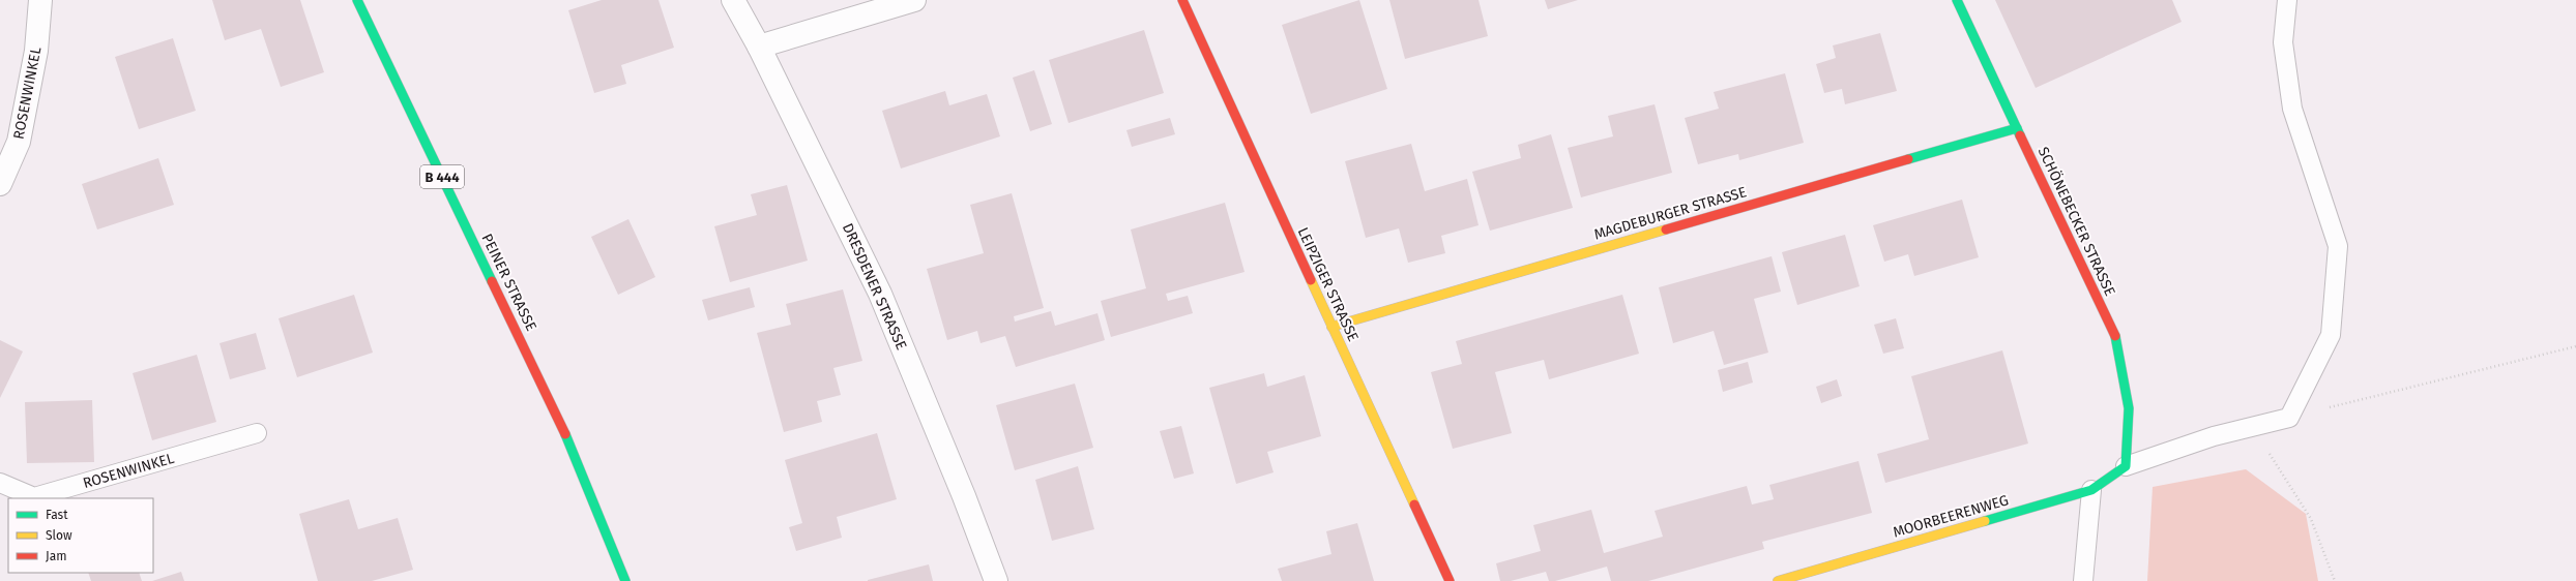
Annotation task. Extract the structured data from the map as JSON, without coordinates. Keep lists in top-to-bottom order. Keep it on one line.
{"streets":{"street":["ROSENWINKEL","B 444","MAGDEBURGER STRASSE","SCHÖNEBECKER STRASSE","PEINER STRASSE","LEIPZIGER STRASSE","DRESDENER STRASSE","MOORBEERENWEG"]},"crossings":[["MAGDEBURGER STRASSE","SCHÖNEBECKER STRASSE"],["MAGDEBURGER STRASSE","LEIPZIGER STRASSE"],["SCHÖNEBECKER STRASSE","MOORBEERENWEG"]],"legend":["Fast","Slow","Jam"]}
